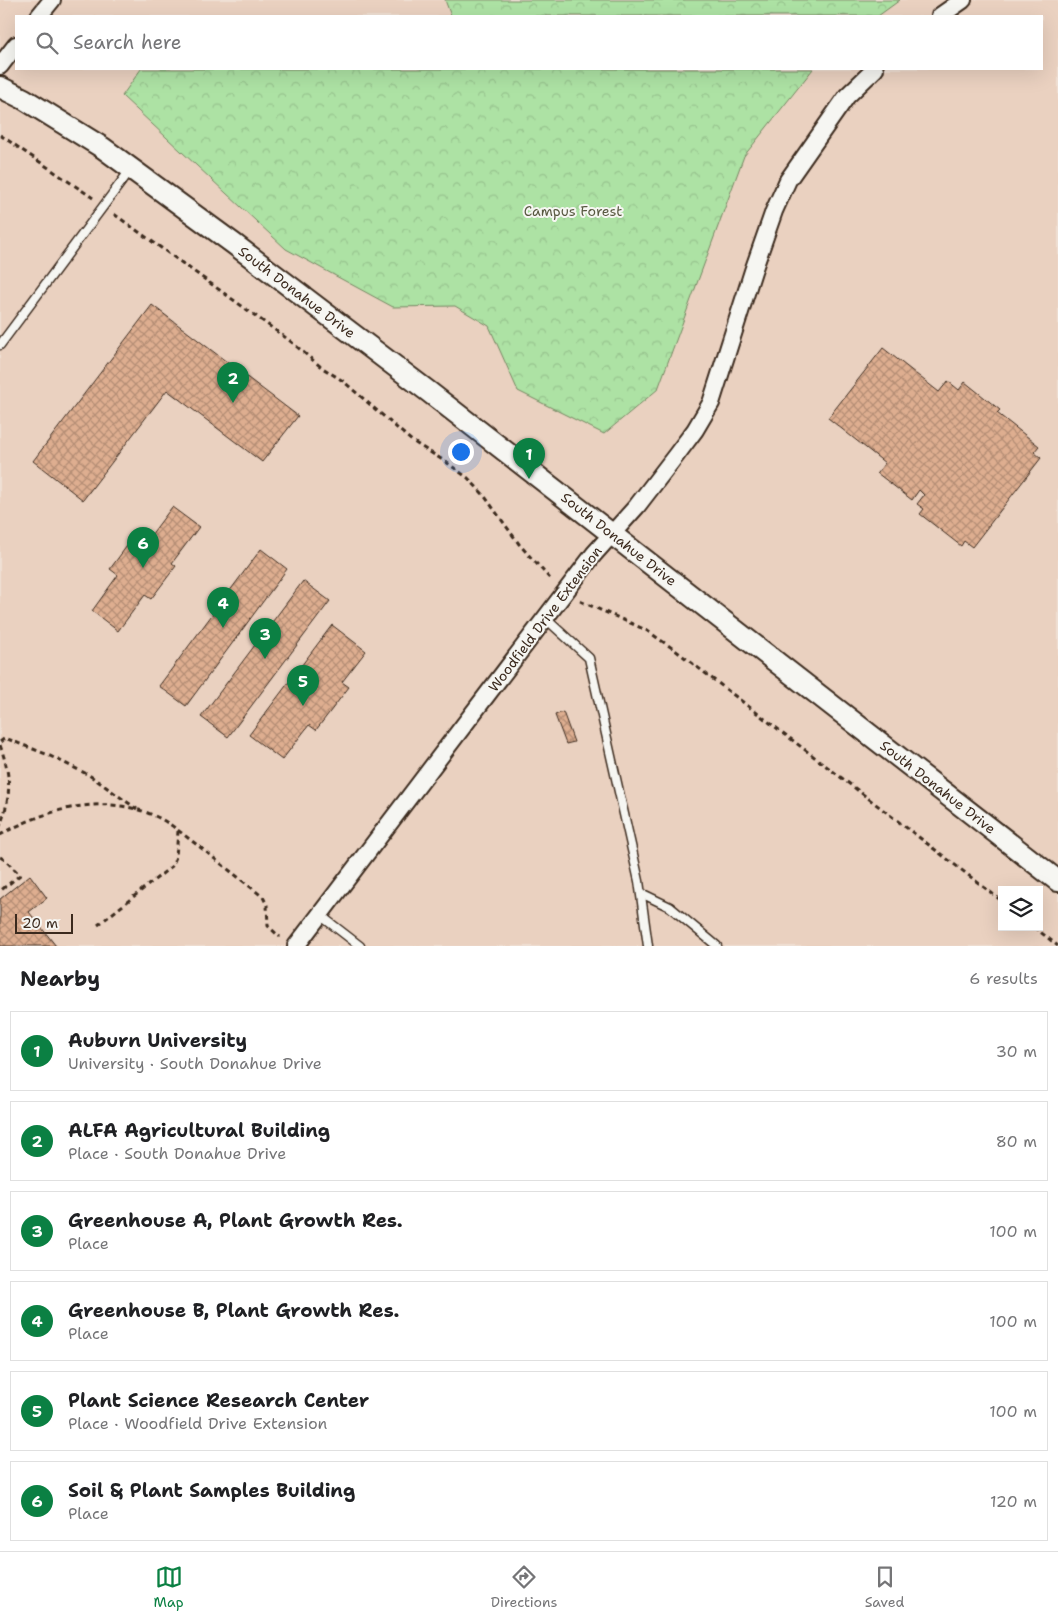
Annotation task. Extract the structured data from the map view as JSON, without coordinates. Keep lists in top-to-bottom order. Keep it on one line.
{"streets":{"street":["South Donahue Drive","Woodfield Drive Extension"]},"crossings":[["South Donahue Drive","Woodfield Drive Extension"]],"parks":["Campus Forest"],"scale_bar":"20 m","page":{"search":"Search here","pins":["2","1","6","4","3","5"],"scale":"20 m","heading":["Nearby","6 results"],"list":[{"mark":"1","name":"Auburn University","note":"University · South Donahue Drive","value":"30 m"},{"mark":"2","name":"ALFA Agricultural Building","note":"Place · South Donahue Drive","value":"80 m"},{"mark":"3","name":"Greenhouse A, Plant Growth Res.","note":"Place","value":"100 m"},{"mark":"4","name":"Greenhouse B, Plant Growth Res.","note":"Place","value":"100 m"},{"mark":"5","name":"Plant Science Research Center","note":"Place · Woodfield Drive Extension","value":"100 m"},{"mark":"6","name":"Soil & Plant Samples Building","note":"Place","value":"120 m"}],"nav":["Map","Directions","Saved"]}}
